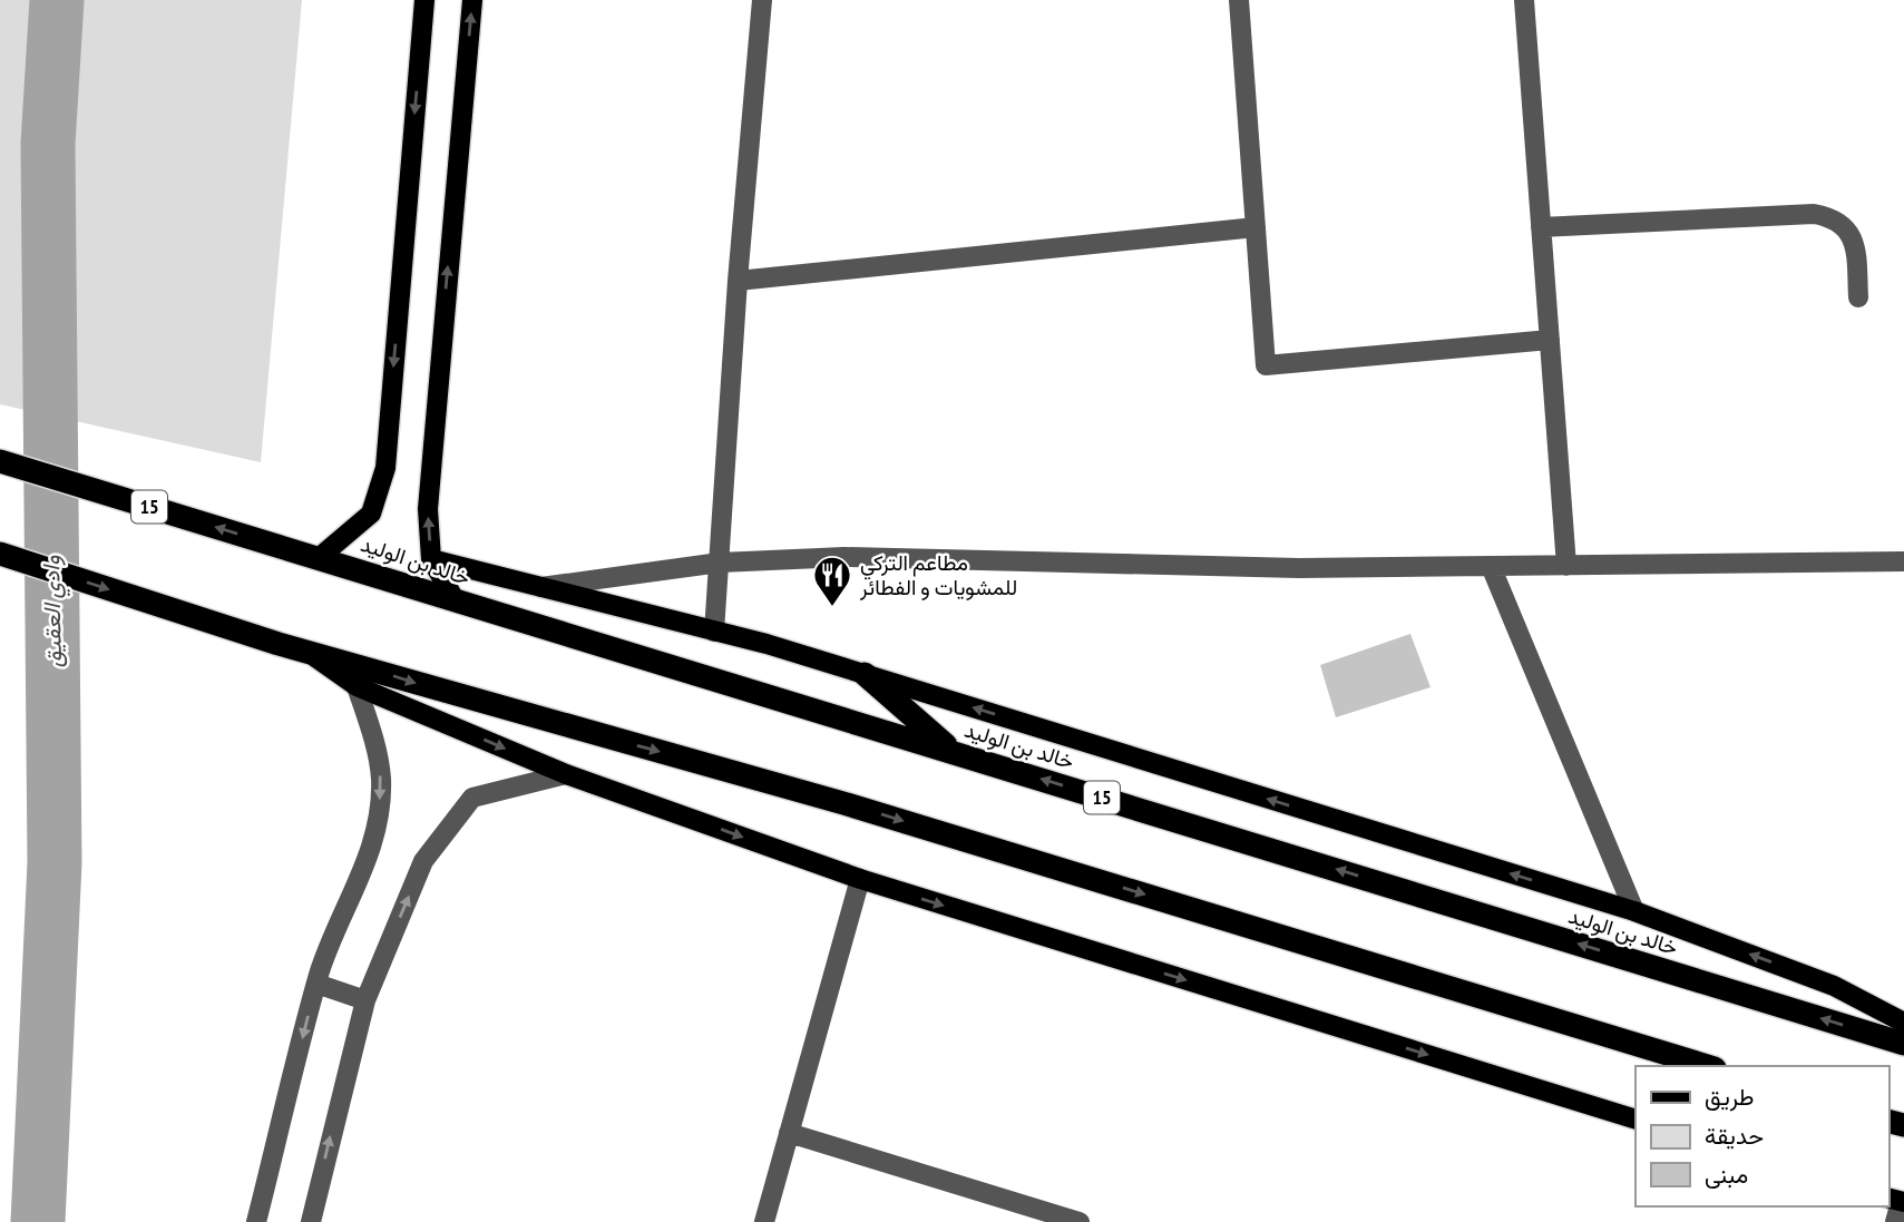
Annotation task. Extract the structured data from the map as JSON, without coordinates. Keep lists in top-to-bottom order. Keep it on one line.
{"streets":{"highway":["15","خالد بن الوليد"]},"crossings":[["15","خالد بن الوليد"]],"water":["وادي العقيق"],"places":{"restaurant":["مطاعم التركي للمشويات و الفطائر"]},"legend":["طريق","حديقة","مبنى"]}
